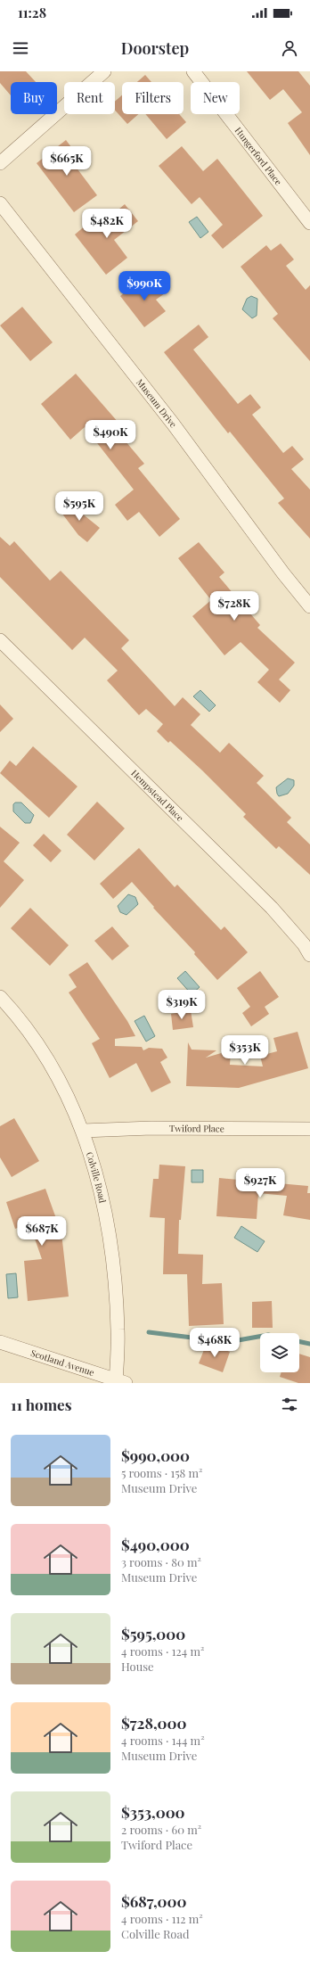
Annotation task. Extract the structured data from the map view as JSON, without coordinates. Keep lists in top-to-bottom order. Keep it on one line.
{"streets":{"street":["Hungerford Place","Museum Drive","Hempstead Place","Twiford Place","Colville Road","Scotland Avenue"]},"crossings":[["Twiford Place","Colville Road"],["Colville Road","Scotland Avenue"]],"page":{"status":"11:28","header":"Doorstep","chip":["Buy","Rent","Filters","New"],"price":["$665K","$482K","$990K","$490K","$595K","$728K","$319K","$353K","$927K","$687K","$468K"],"heading":"11 homes","list":[{"name":"$990,000","note":"5 rooms · 158 m² · Museum Drive"},{"name":"$490,000","note":"3 rooms · 80 m² · Museum Drive"},{"name":"$595,000","note":"4 rooms · 124 m² · House"},{"name":"$728,000","note":"4 rooms · 144 m² · Museum Drive"},{"name":"$353,000","note":"2 rooms · 60 m² · Twiford Place"},{"name":"$687,000","note":"4 rooms · 112 m² · Colville Road"}]}}
